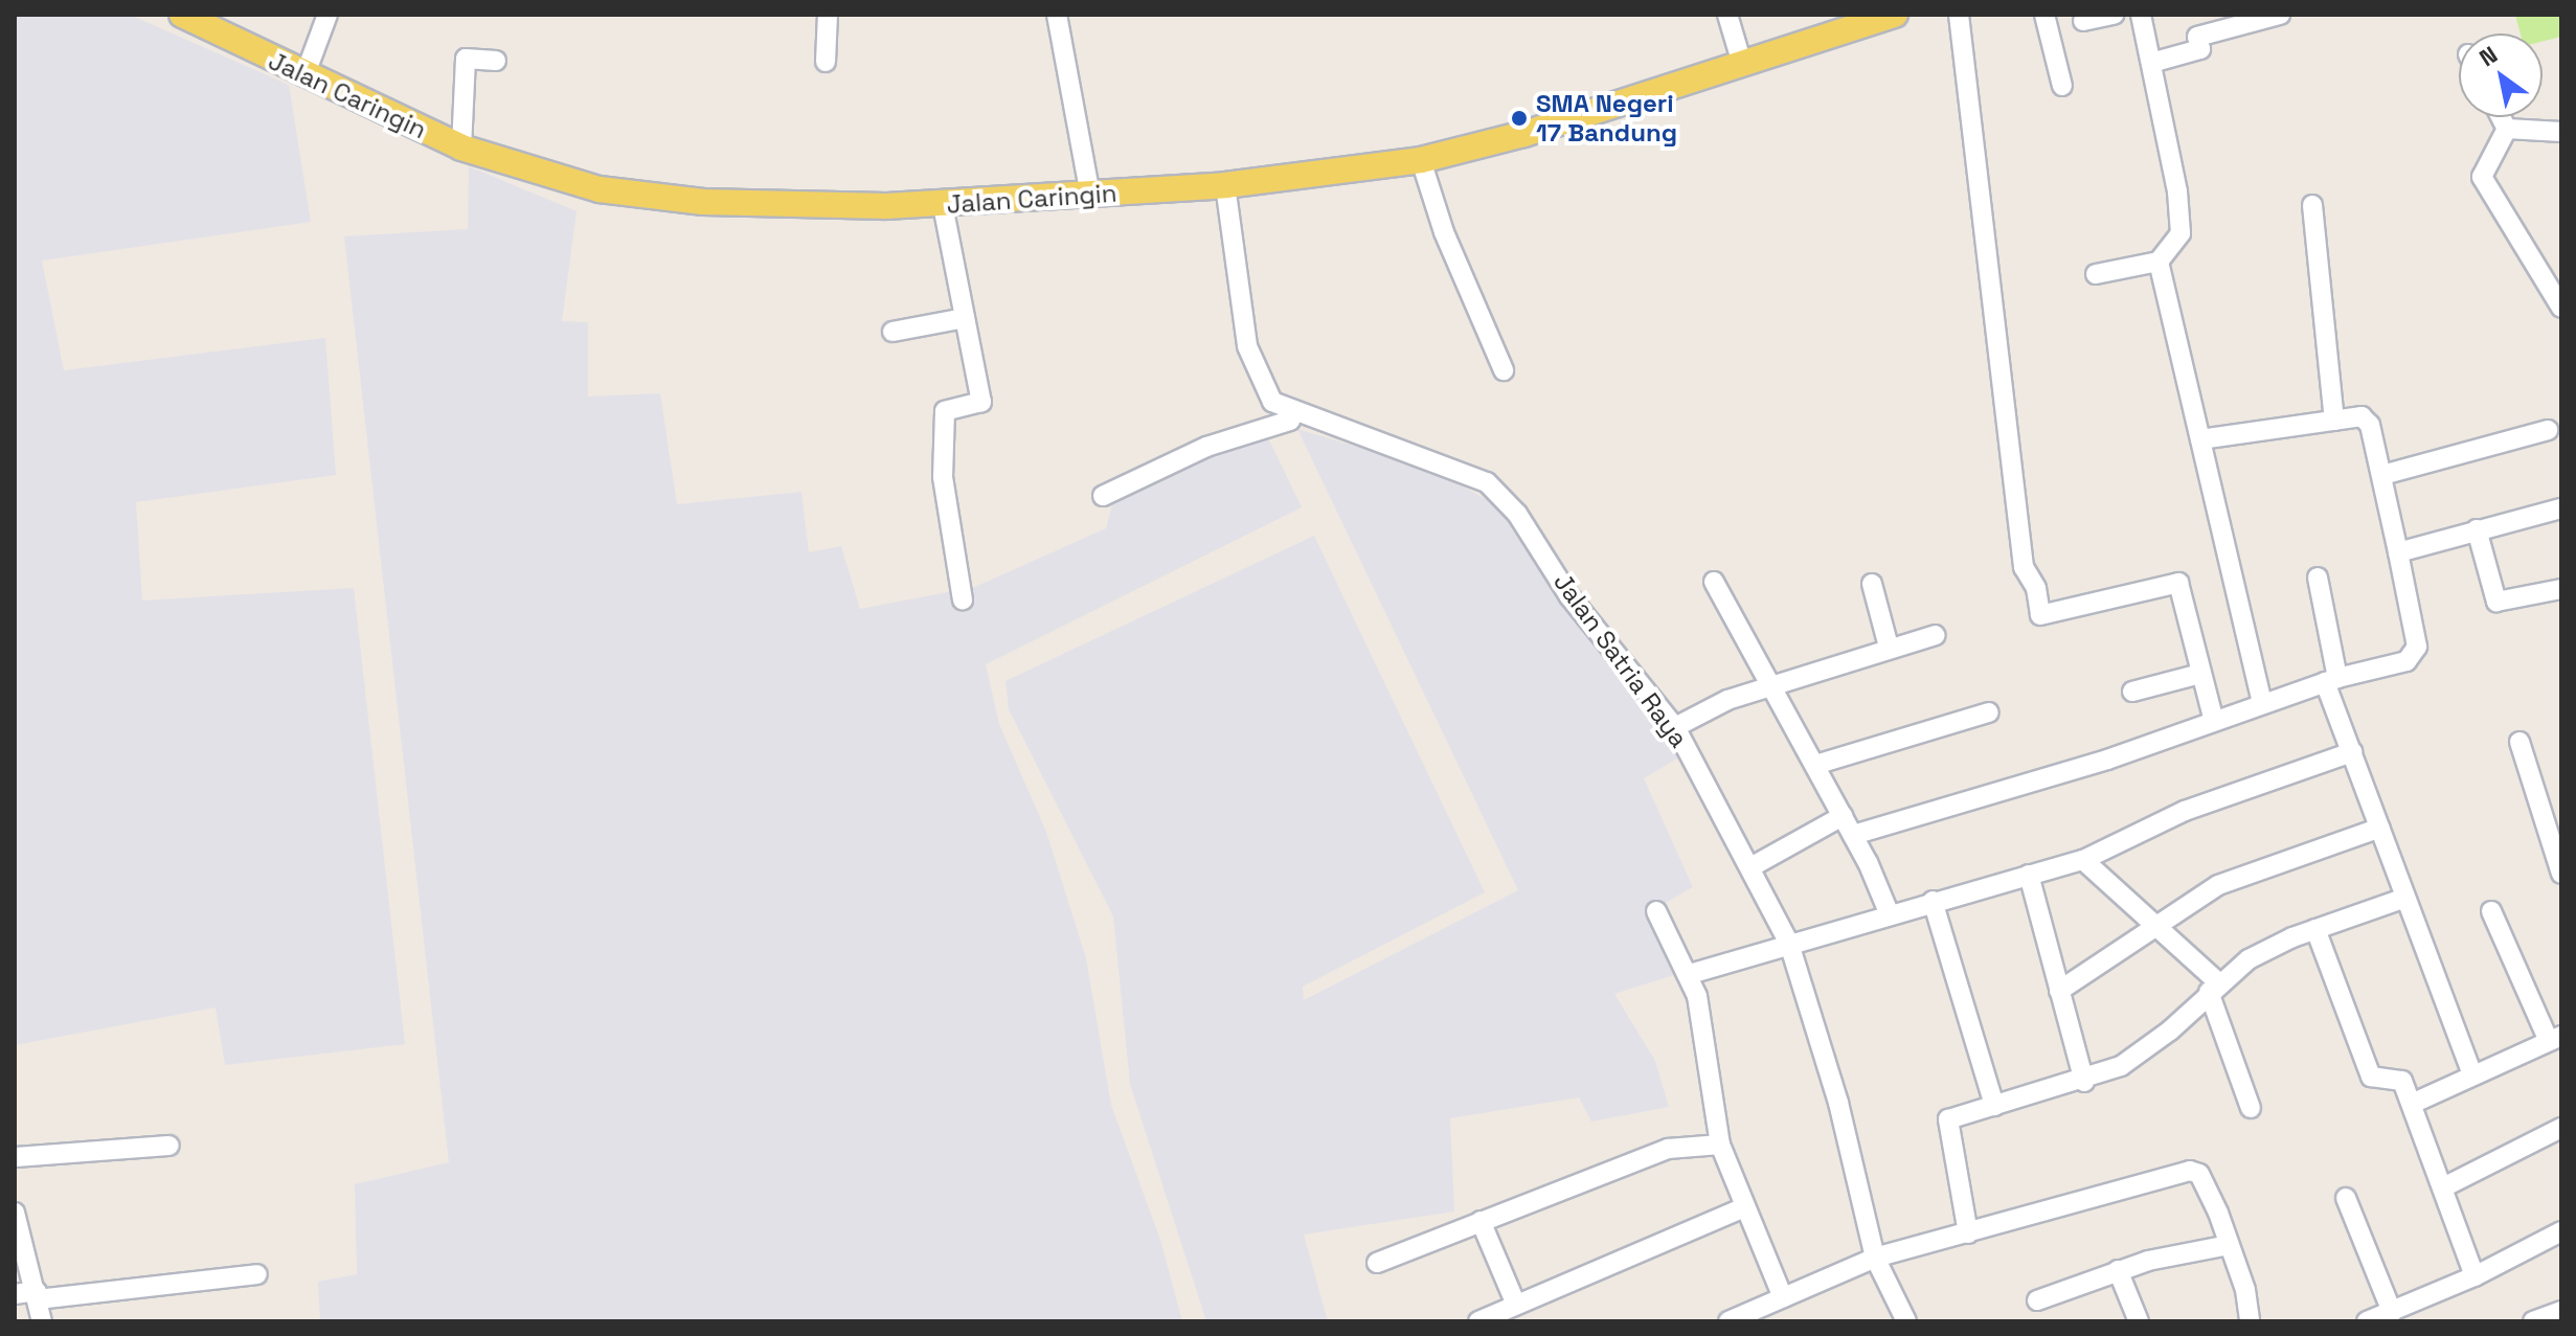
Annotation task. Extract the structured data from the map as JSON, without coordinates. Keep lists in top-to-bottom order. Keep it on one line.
{"streets":{"main road":["Jalan Caringin"],"street":["Jalan Satria Raya"]},"crossings":[["Jalan Caringin","Jalan Satria Raya"]],"places":["SMA Negeri 17 Bandung"],"north":"top left"}
